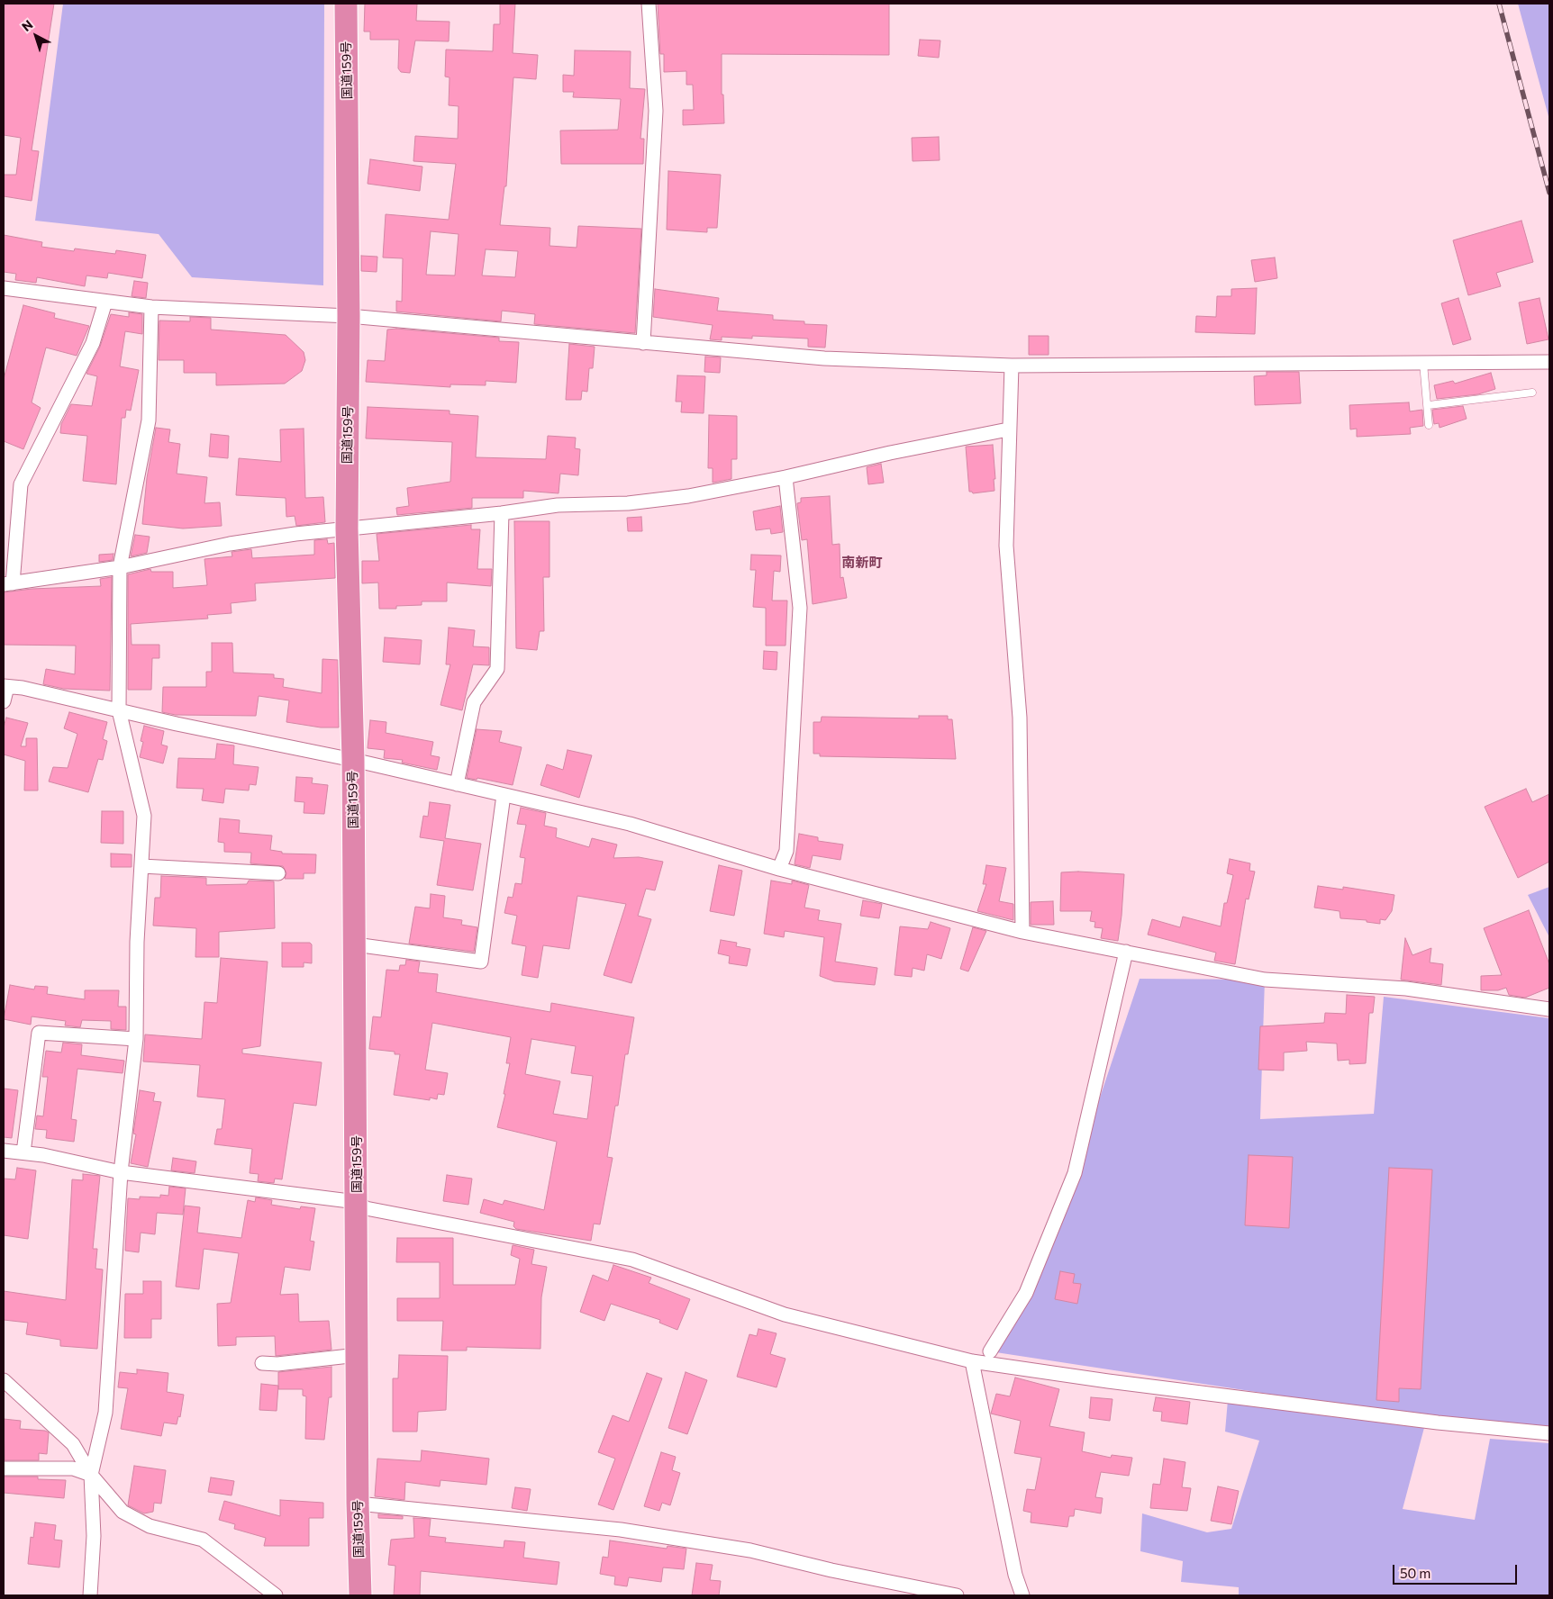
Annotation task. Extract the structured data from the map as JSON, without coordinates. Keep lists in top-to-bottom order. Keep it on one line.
{"streets":{"highway":["国道159号"]},"districts":["南新町"],"scale_bar":"50 m","north":"top left"}
